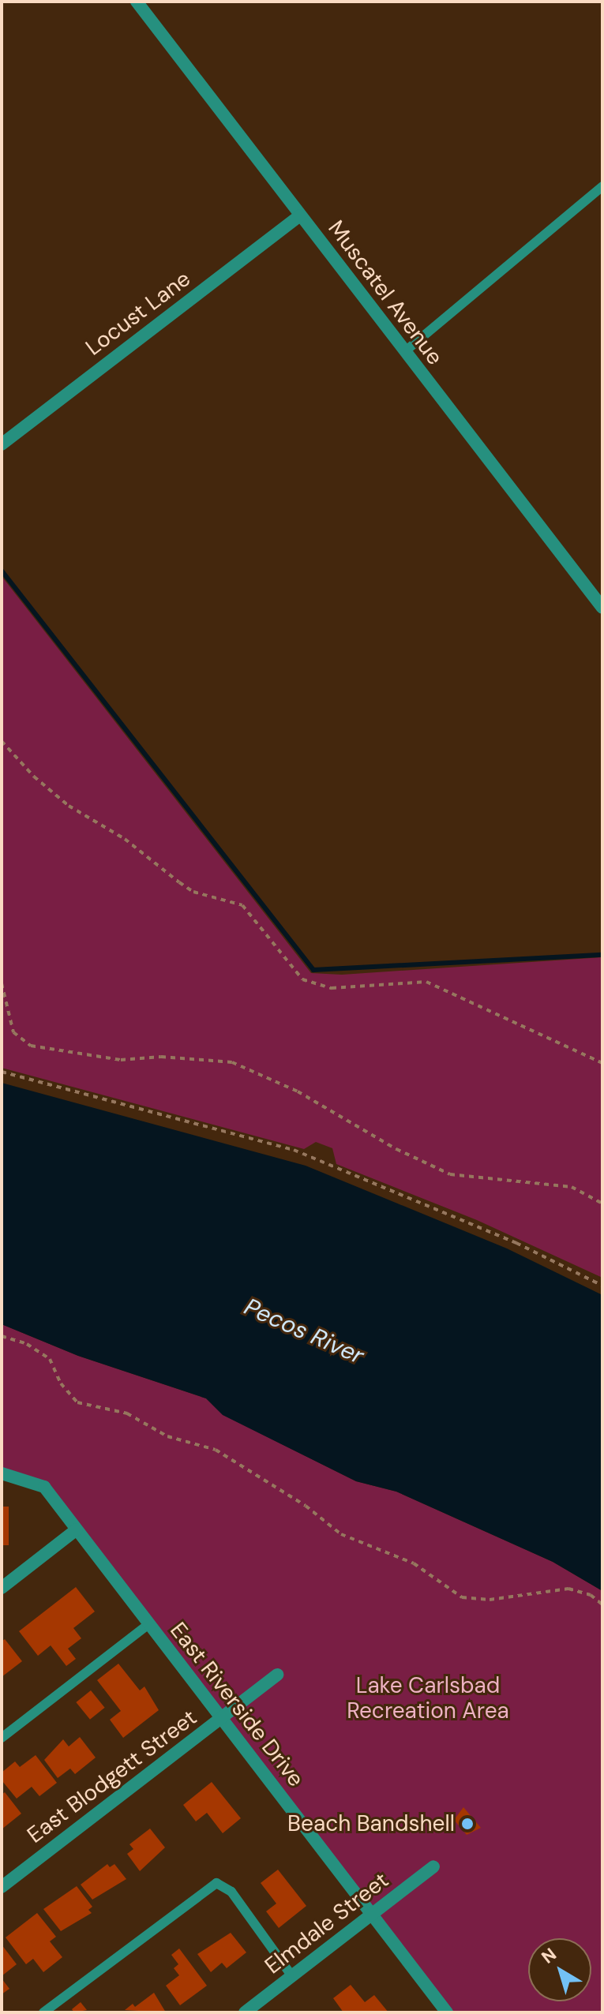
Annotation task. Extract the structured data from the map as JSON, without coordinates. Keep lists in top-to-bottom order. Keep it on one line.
{"streets":{"street":["Muscatel Avenue","Locust Lane","East Riverside Drive","East Blodgett Street","Elmdale Street"]},"crossings":[["Muscatel Avenue","Locust Lane"],["East Riverside Drive","East Blodgett Street"],["East Riverside Drive","Elmdale Street"]],"water":["Pecos River"],"parks":["Lake Carlsbad Recreation Area"],"places":["Beach Bandshell"],"north":"top left"}
